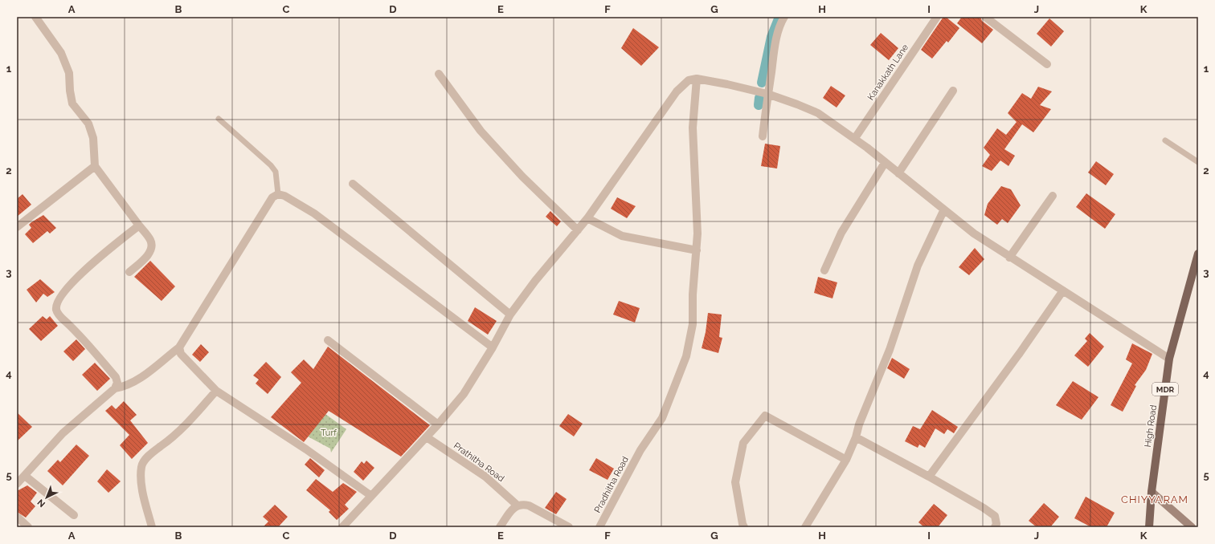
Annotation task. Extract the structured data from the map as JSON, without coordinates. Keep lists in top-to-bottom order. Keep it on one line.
{"streets":{"main road":["MDR","High Road"],"street":["Kanakkath Lane","Prathitha Road","Pradhitha Road"]},"districts":["CHIYYARAM"],"parks":["Turf"],"north":"bottom left","grid":{"columns":["A","B","C","D","E","F","G","H","I","J","K"],"rows":["1","2","3","4","5"]}}
